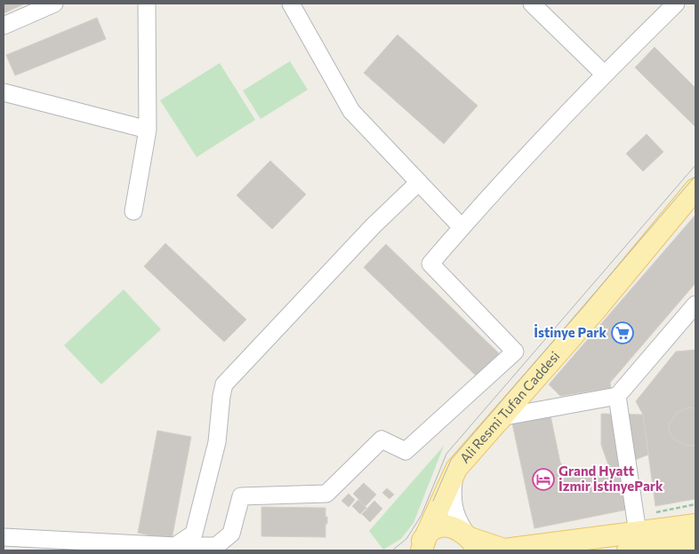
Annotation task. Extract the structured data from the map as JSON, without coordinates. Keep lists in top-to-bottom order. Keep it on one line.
{"streets":{"main road":["Ali Resmi Tufan Caddesi"]},"places":{"supermarket":["İstinye Park"],"hotel":["Grand Hyatt İzmir İstinyePark"]}}
